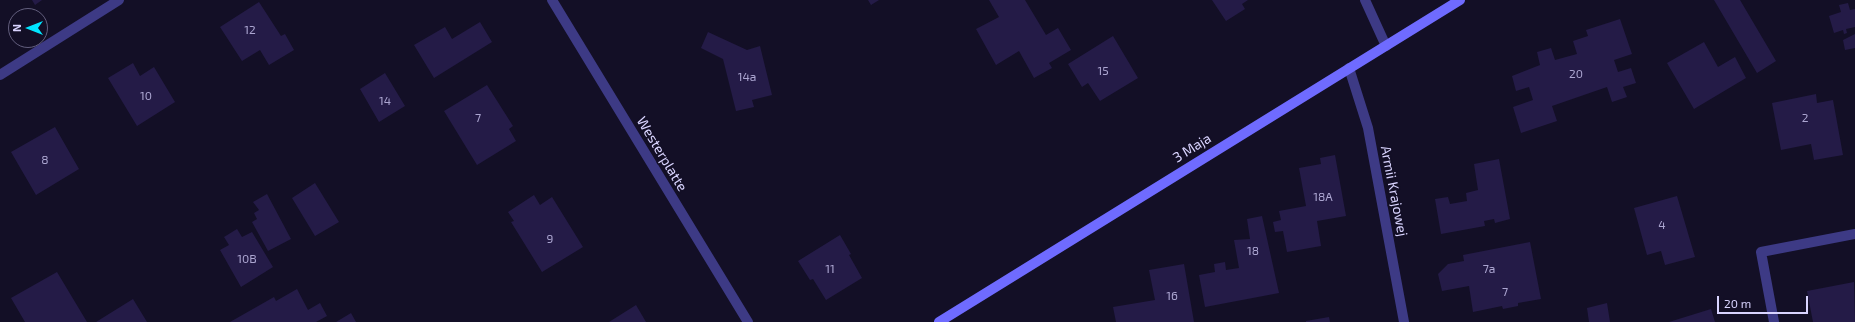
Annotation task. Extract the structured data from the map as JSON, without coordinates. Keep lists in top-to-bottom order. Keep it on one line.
{"streets":{"street":["3 Maja","Westerplatte","Armii Krajowej"]},"crossings":[["3 Maja","Armii Krajowej"]],"house_numbers":["12","15","20","14a","10","14","7","2","8","18A","4","9","18","10B","11","7a","7","16"],"scale_bar":"20 m","north":"left"}
